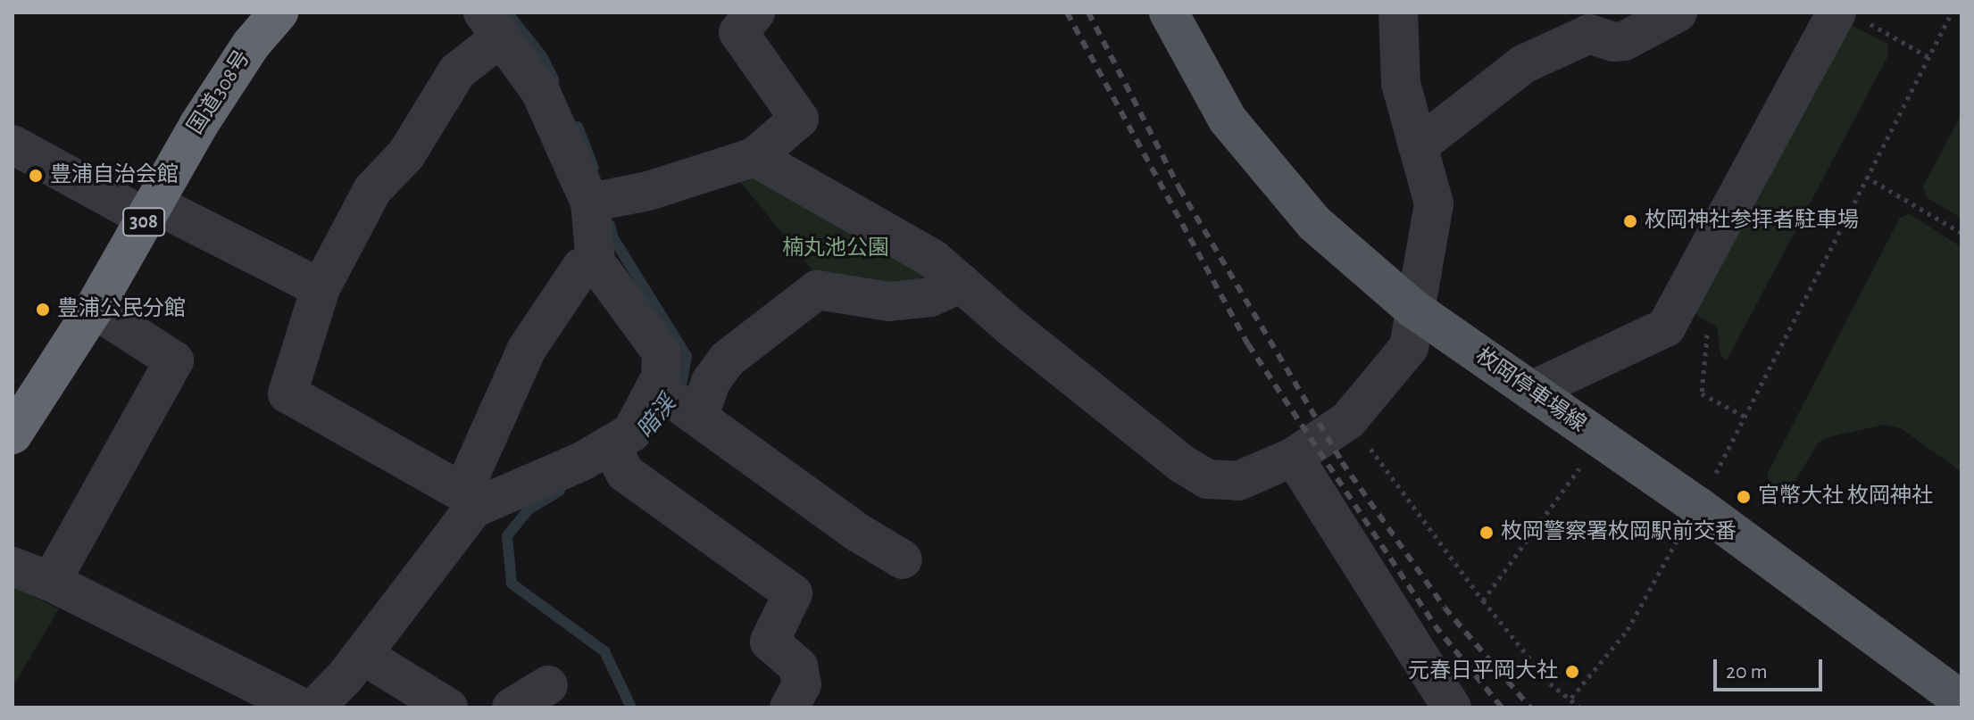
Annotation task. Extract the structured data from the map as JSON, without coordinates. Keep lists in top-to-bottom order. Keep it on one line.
{"streets":{"highway":["国道308号","308"],"main road":["枚岡停車場線"]},"water":["暗渓"],"parks":["楠丸池公園"],"places":["豊浦自治会館","枚岡神社参拝者駐車場","豊浦公民分館","官幣大社 枚岡神社","枚岡警察署枚岡駅前交番","元春日平岡大社"],"scale_bar":"20 m"}
